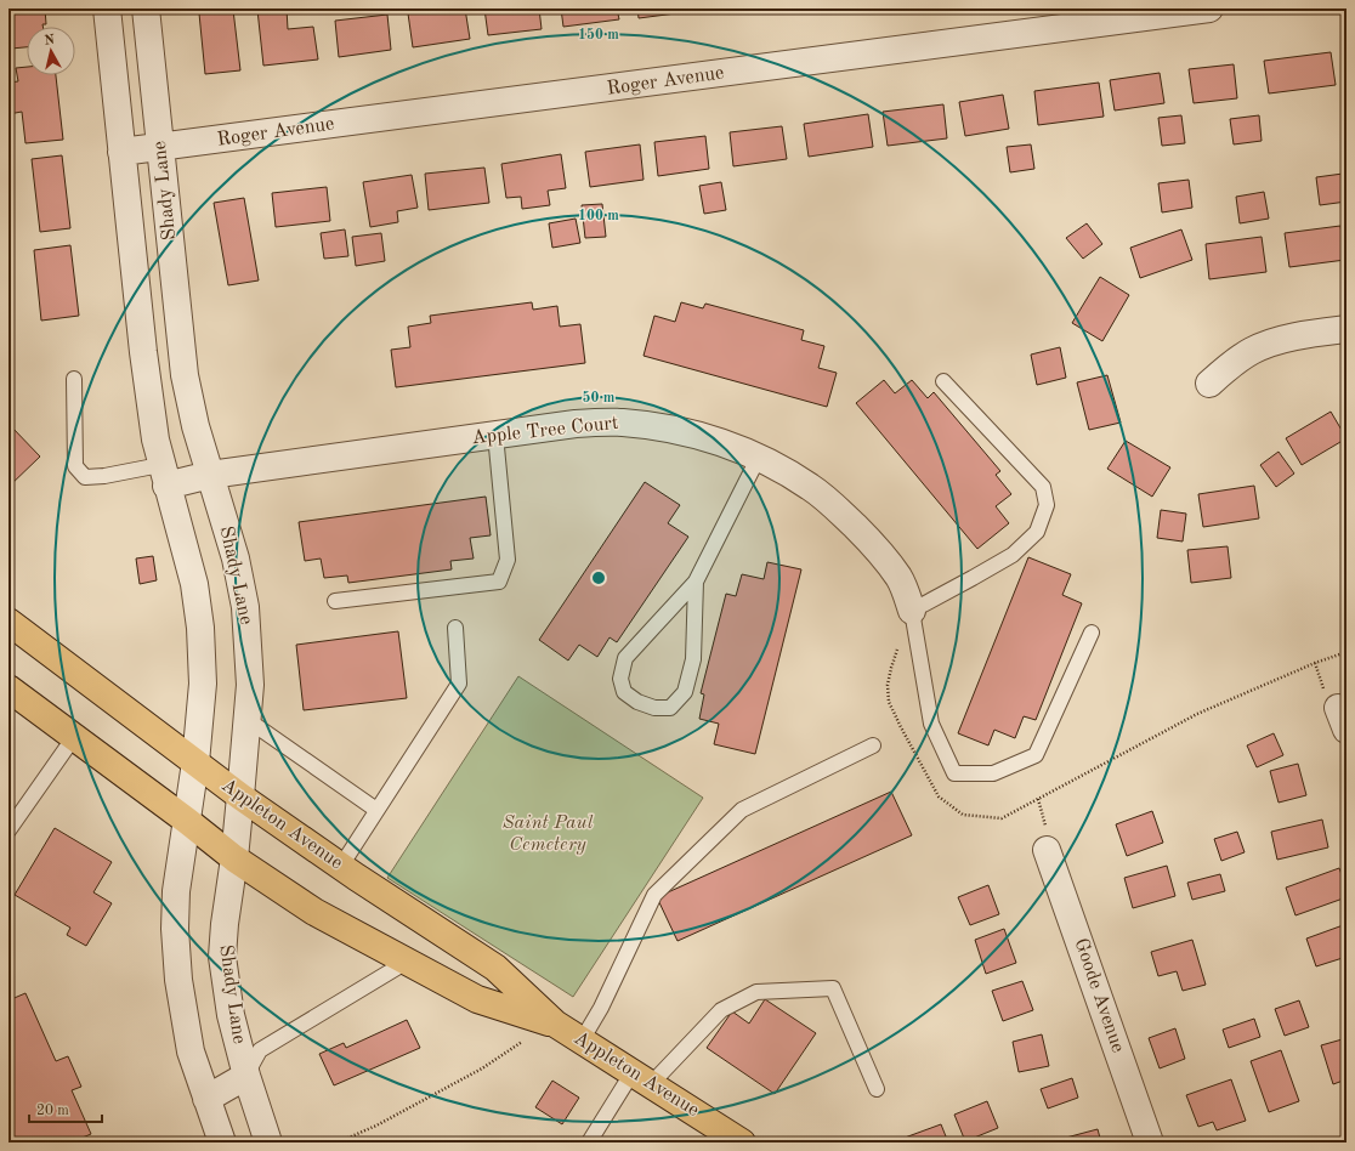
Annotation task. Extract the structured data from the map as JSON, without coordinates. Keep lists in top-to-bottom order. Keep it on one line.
{"streets":{"main road":["Appleton Avenue"],"street":["Roger Avenue","Shady Lane","Apple Tree Court","Goode Avenue"]},"crossings":[["Roger Avenue","Shady Lane"],["Shady Lane","Apple Tree Court"],["Shady Lane","Appleton Avenue"]],"parks":["Saint Paul Cemetery"],"scale_bar":"20 m","north":"top","rings":["150 m","100 m","50 m"]}
